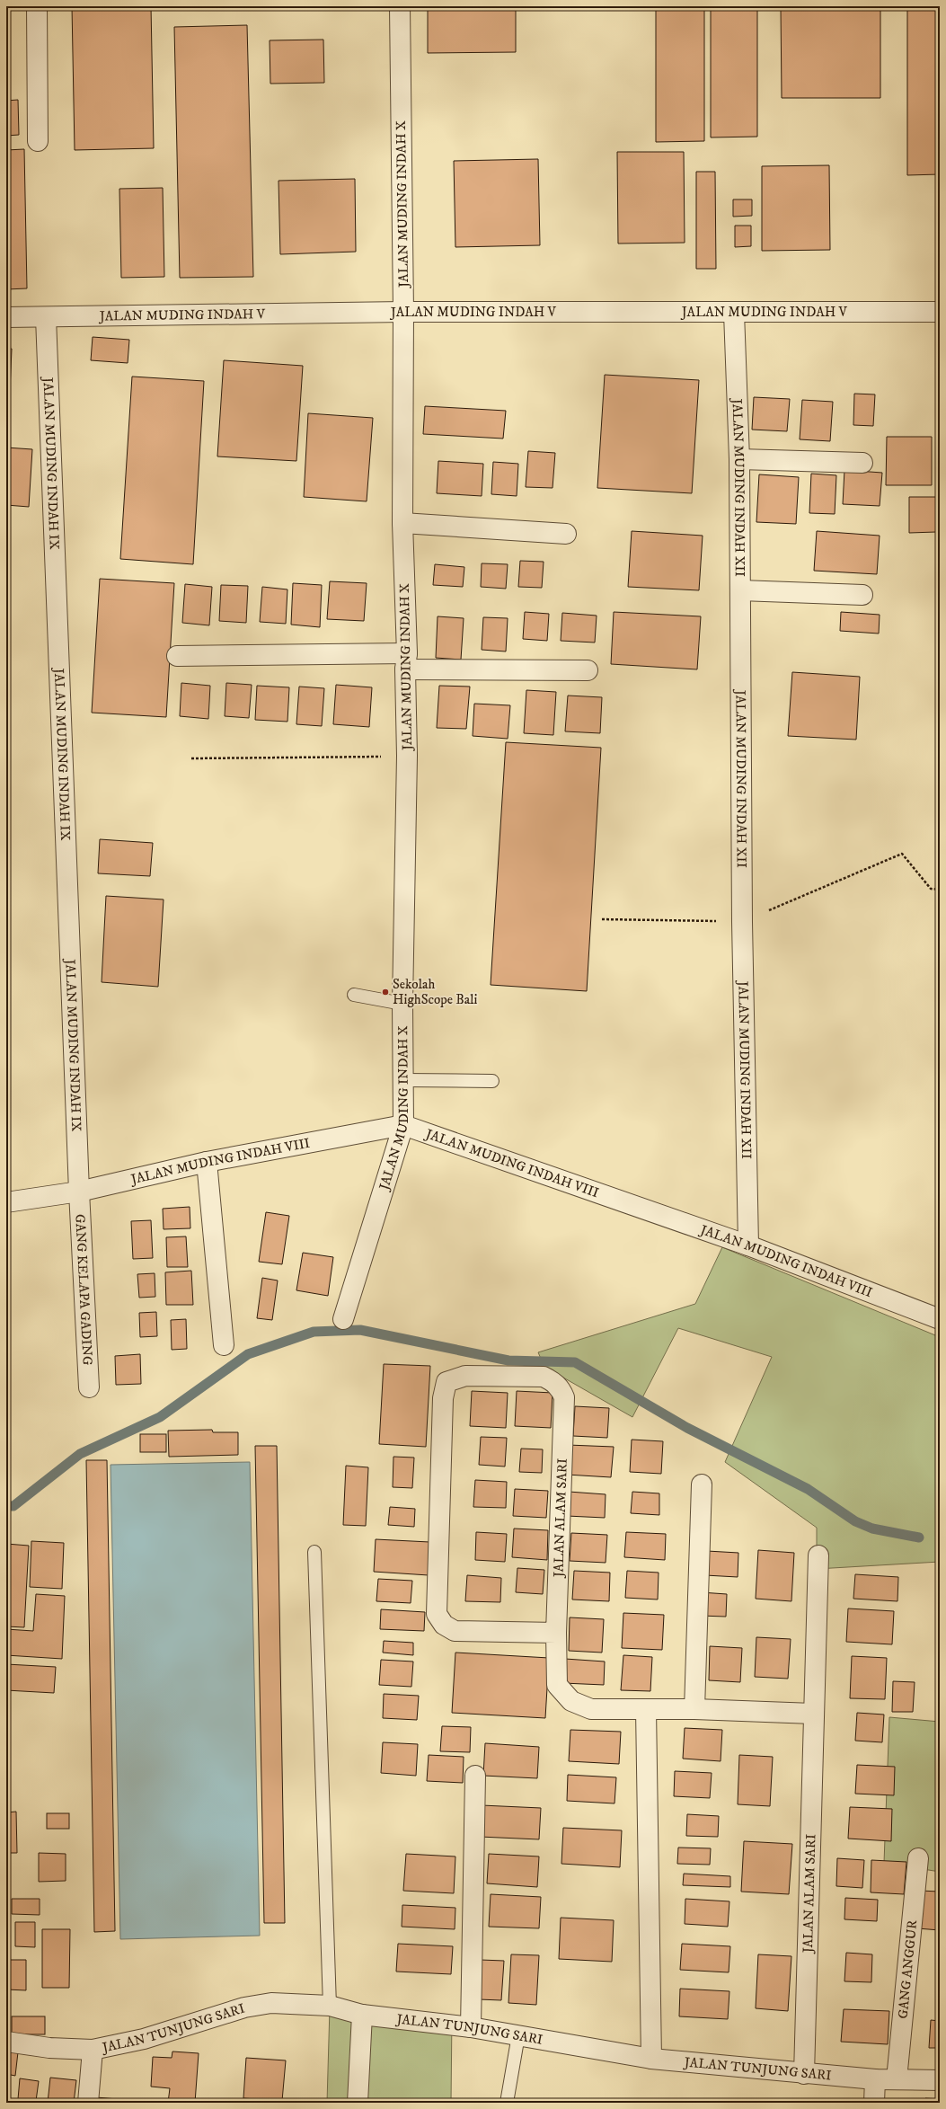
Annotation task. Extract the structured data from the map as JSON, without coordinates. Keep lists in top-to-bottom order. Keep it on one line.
{"streets":{"street":["JALAN MUDING INDAH X","JALAN MUDING INDAH V","JALAN MUDING INDAH IX","JALAN MUDING INDAH XII","JALAN MUDING INDAH VIII","GANG KELAPA GADING","JALAN ALAM SARI","GANG ANGGUR","JALAN TUNJUNG SARI"]},"crossings":[["JALAN MUDING INDAH X","JALAN MUDING INDAH V"],["JALAN MUDING INDAH X","JALAN MUDING INDAH VIII"],["JALAN MUDING INDAH V","JALAN MUDING INDAH IX"],["JALAN MUDING INDAH V","JALAN MUDING INDAH XII"],["JALAN MUDING INDAH IX","JALAN MUDING INDAH VIII"],["JALAN MUDING INDAH IX","GANG KELAPA GADING"],["JALAN MUDING INDAH XII","JALAN MUDING INDAH VIII"],["JALAN MUDING INDAH VIII","GANG KELAPA GADING"],["JALAN ALAM SARI","JALAN TUNJUNG SARI"],["GANG ANGGUR","JALAN TUNJUNG SARI"]],"places":["Sekolah HighScope Bali"]}
